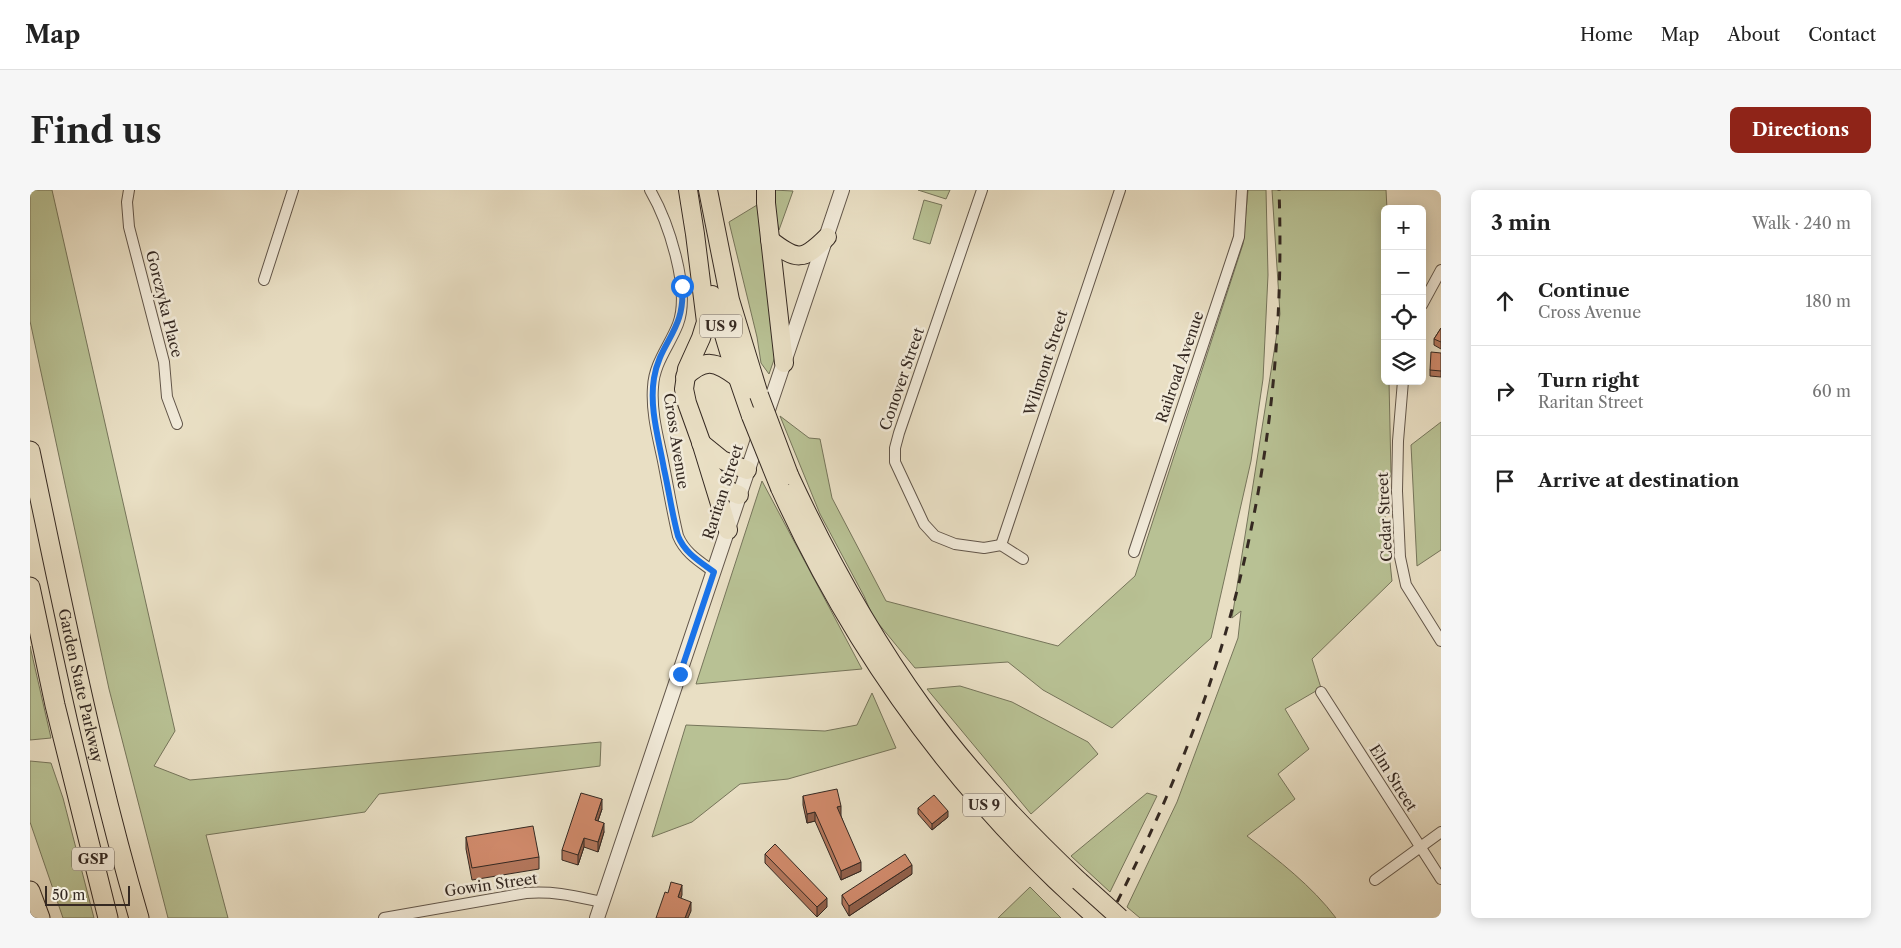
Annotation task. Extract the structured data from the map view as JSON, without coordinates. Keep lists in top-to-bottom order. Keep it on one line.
{"streets":{"highway":["US 9","Garden State Parkway","GSP"],"street":["Gorczyka Place","Wilmont Street","Railroad Avenue","Conover Street","Cross Avenue","Raritan Street","Cedar Street","Elm Street","Gowin Street"]},"crossings":[["Wilmont Street","Conover Street"],["Cross Avenue","Raritan Street"],["Raritan Street","Gowin Street"]],"scale_bar":"50 m","page":{"header":"Map","nav":["Home","Map","About","Contact"],"buttons":"Directions","title":"Find us","heading":["3 min","Walk · 240 m"],"map_buttons":["+","−"],"list":[["Continue","Cross Avenue","180 m"],["Turn right","Raritan Street","60 m"],"Arrive at destination"],"scale":"50 m"}}
